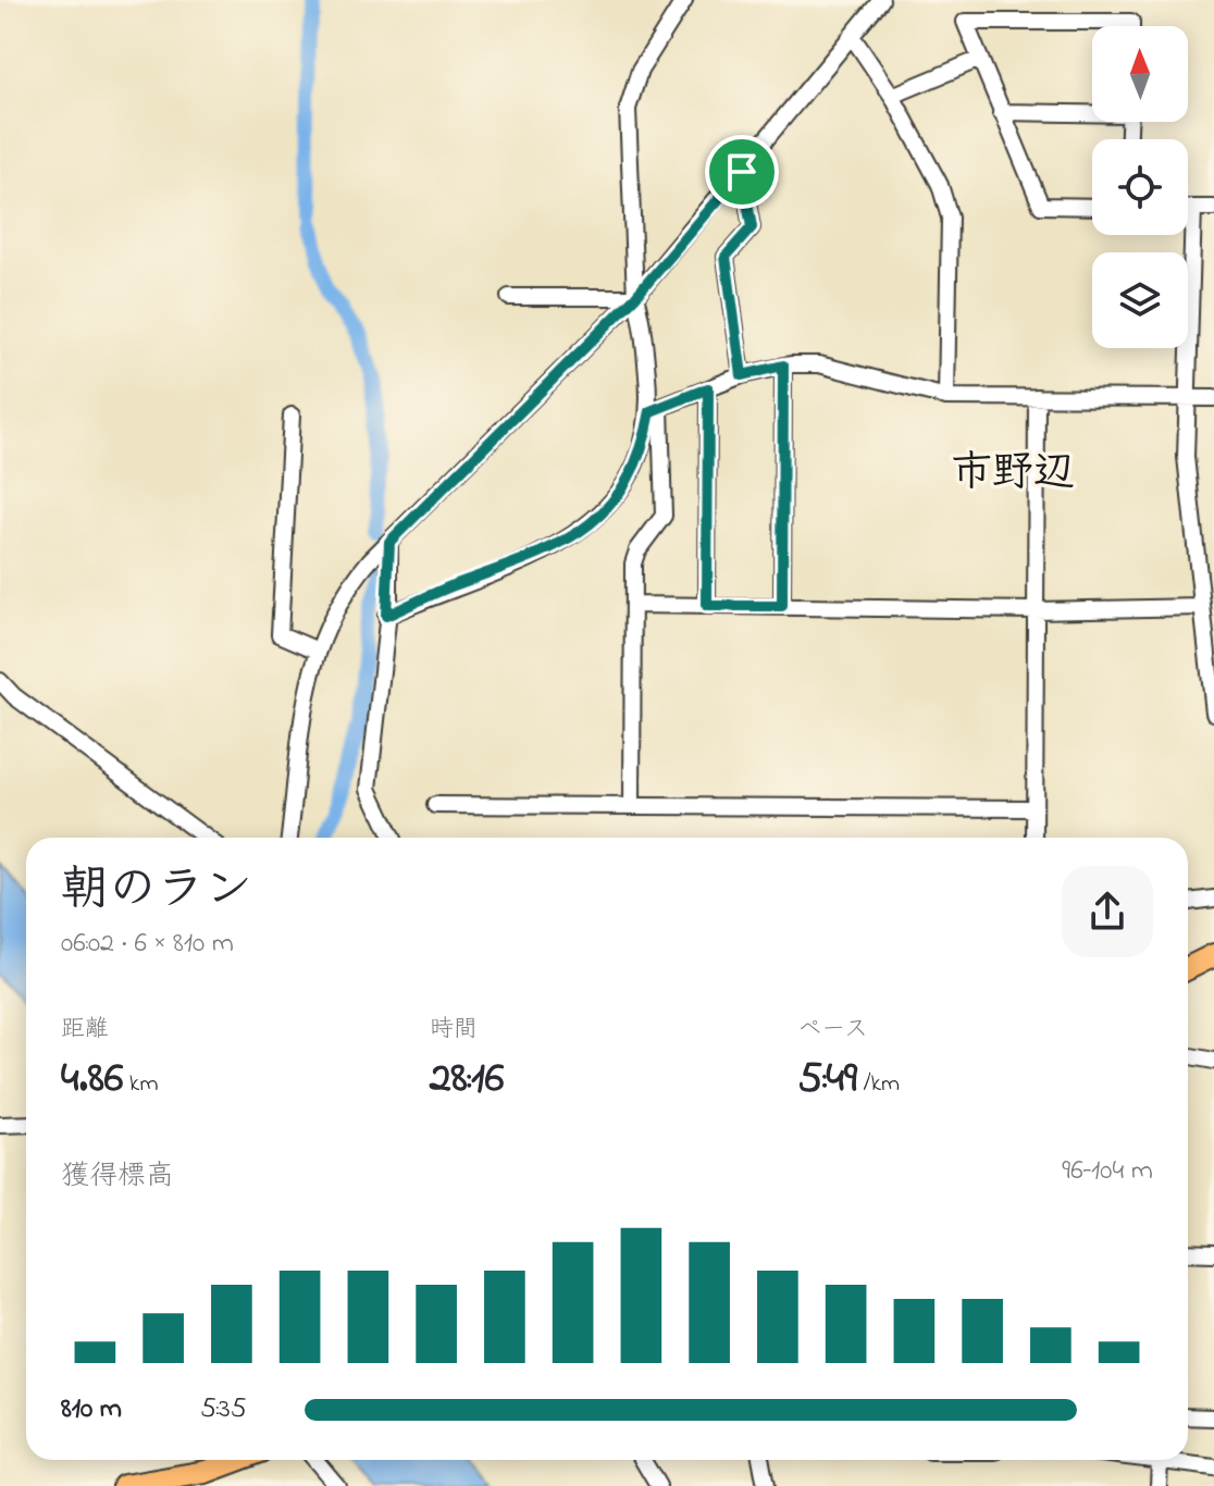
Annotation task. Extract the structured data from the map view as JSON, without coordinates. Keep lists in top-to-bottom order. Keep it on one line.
{"districts":["市野辺"],"north":"top","page":{"heading":["朝のラン","06:02 · 6 × 810 m"],"stats":[["距離","4.86 km"],["時間","28:16"],["ペース","5:49 /km"]],"chart":["獲得標高","96–104 m"],"list":[{"name":"810 m","note":"5:35"}]}}
